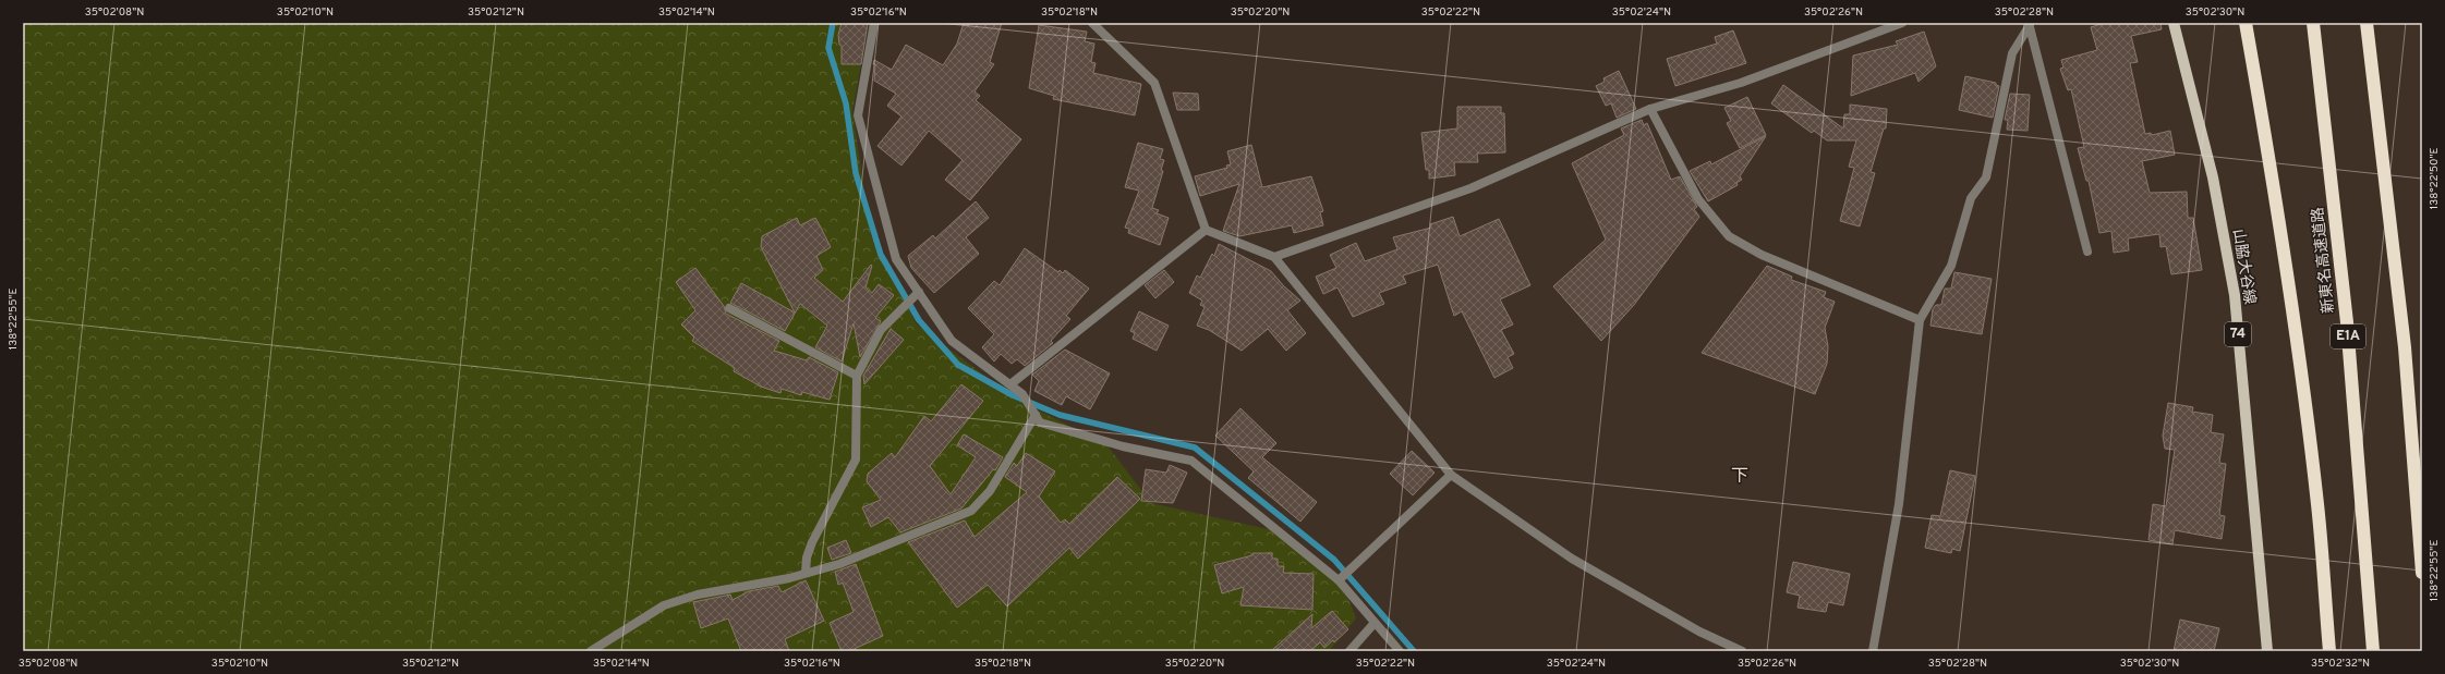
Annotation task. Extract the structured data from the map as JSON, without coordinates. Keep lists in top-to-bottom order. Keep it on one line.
{"streets":{"highway":["新東名高速道路","E1A"],"main road":["山脇大谷線","74"]},"districts":["下"],"coordinates":["35°02'08\"N","35°02'10\"N","35°02'12\"N","35°02'14\"N","35°02'16\"N","35°02'18\"N","35°02'20\"N","35°02'22\"N","35°02'24\"N","35°02'26\"N","35°02'28\"N","35°02'30\"N","138°22'50\"E","138°22'55\"E","35°02'32\"N"]}
